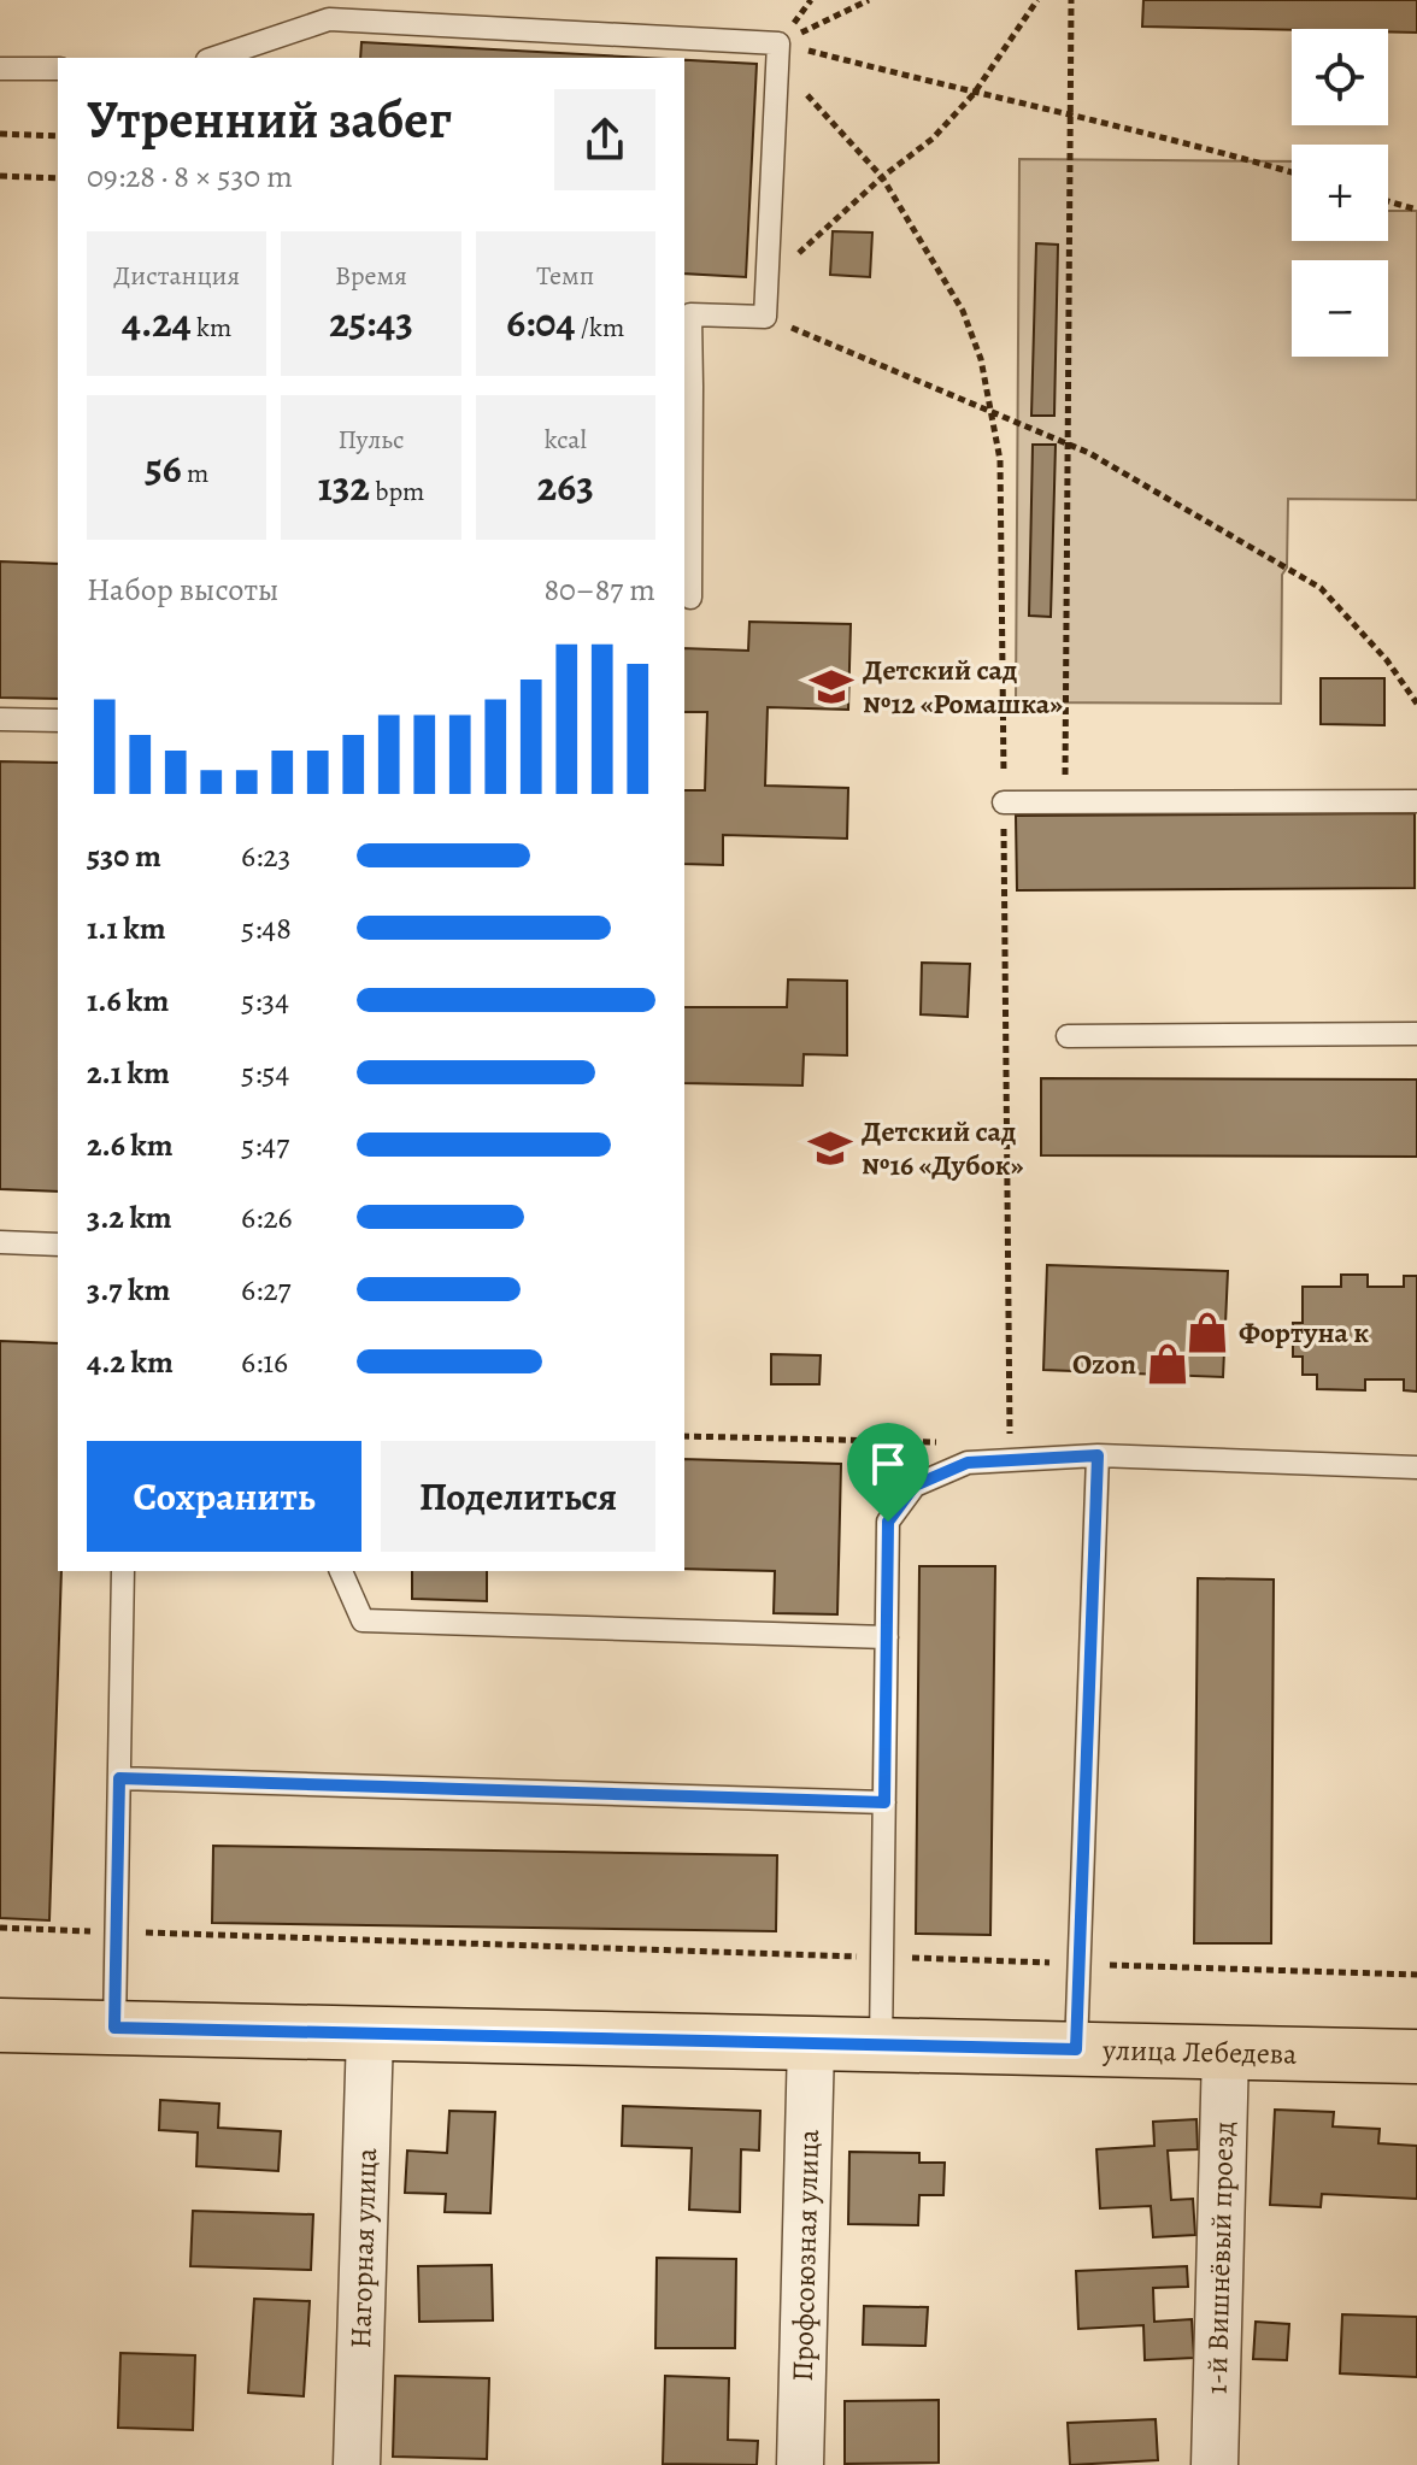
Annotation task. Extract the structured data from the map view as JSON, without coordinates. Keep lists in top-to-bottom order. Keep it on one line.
{"streets":{"main road":["улица Лебедева"],"street":["Нагорная улица","Профсоюзная улица","1-й Вишнёвый проезд"]},"crossings":[["улица Лебедева","Нагорная улица"],["улица Лебедева","Профсоюзная улица"],["улица Лебедева","1-й Вишнёвый проезд"]],"places":{"school or university":["Детский сад №12 «Ромашка»","Детский сад №16 «Дубок»"],"shop":["Фортуна к","Ozon"]},"page":{"map_buttons":["+","−"],"heading":["Утренний забег","09:28 · 8 × 530 m"],"stats":[["Дистанция","4.24 km"],["Время","25:43"],["Темп","6:04 /km"],["56 m"],["Пульс","132 bpm"],["kcal","263"]],"chart":["Набор высоты","80–87 m"],"list":[{"name":"530 m","note":"6:23"},{"name":"1.1 km","note":"5:48"},{"name":"1.6 km","note":"5:34"},{"name":"2.1 km","note":"5:54"},{"name":"2.6 km","note":"5:47"},{"name":"3.2 km","note":"6:26"},{"name":"3.7 km","note":"6:27"},{"name":"4.2 km","note":"6:16"}],"buttons":["Сохранить","Поделиться"]}}
